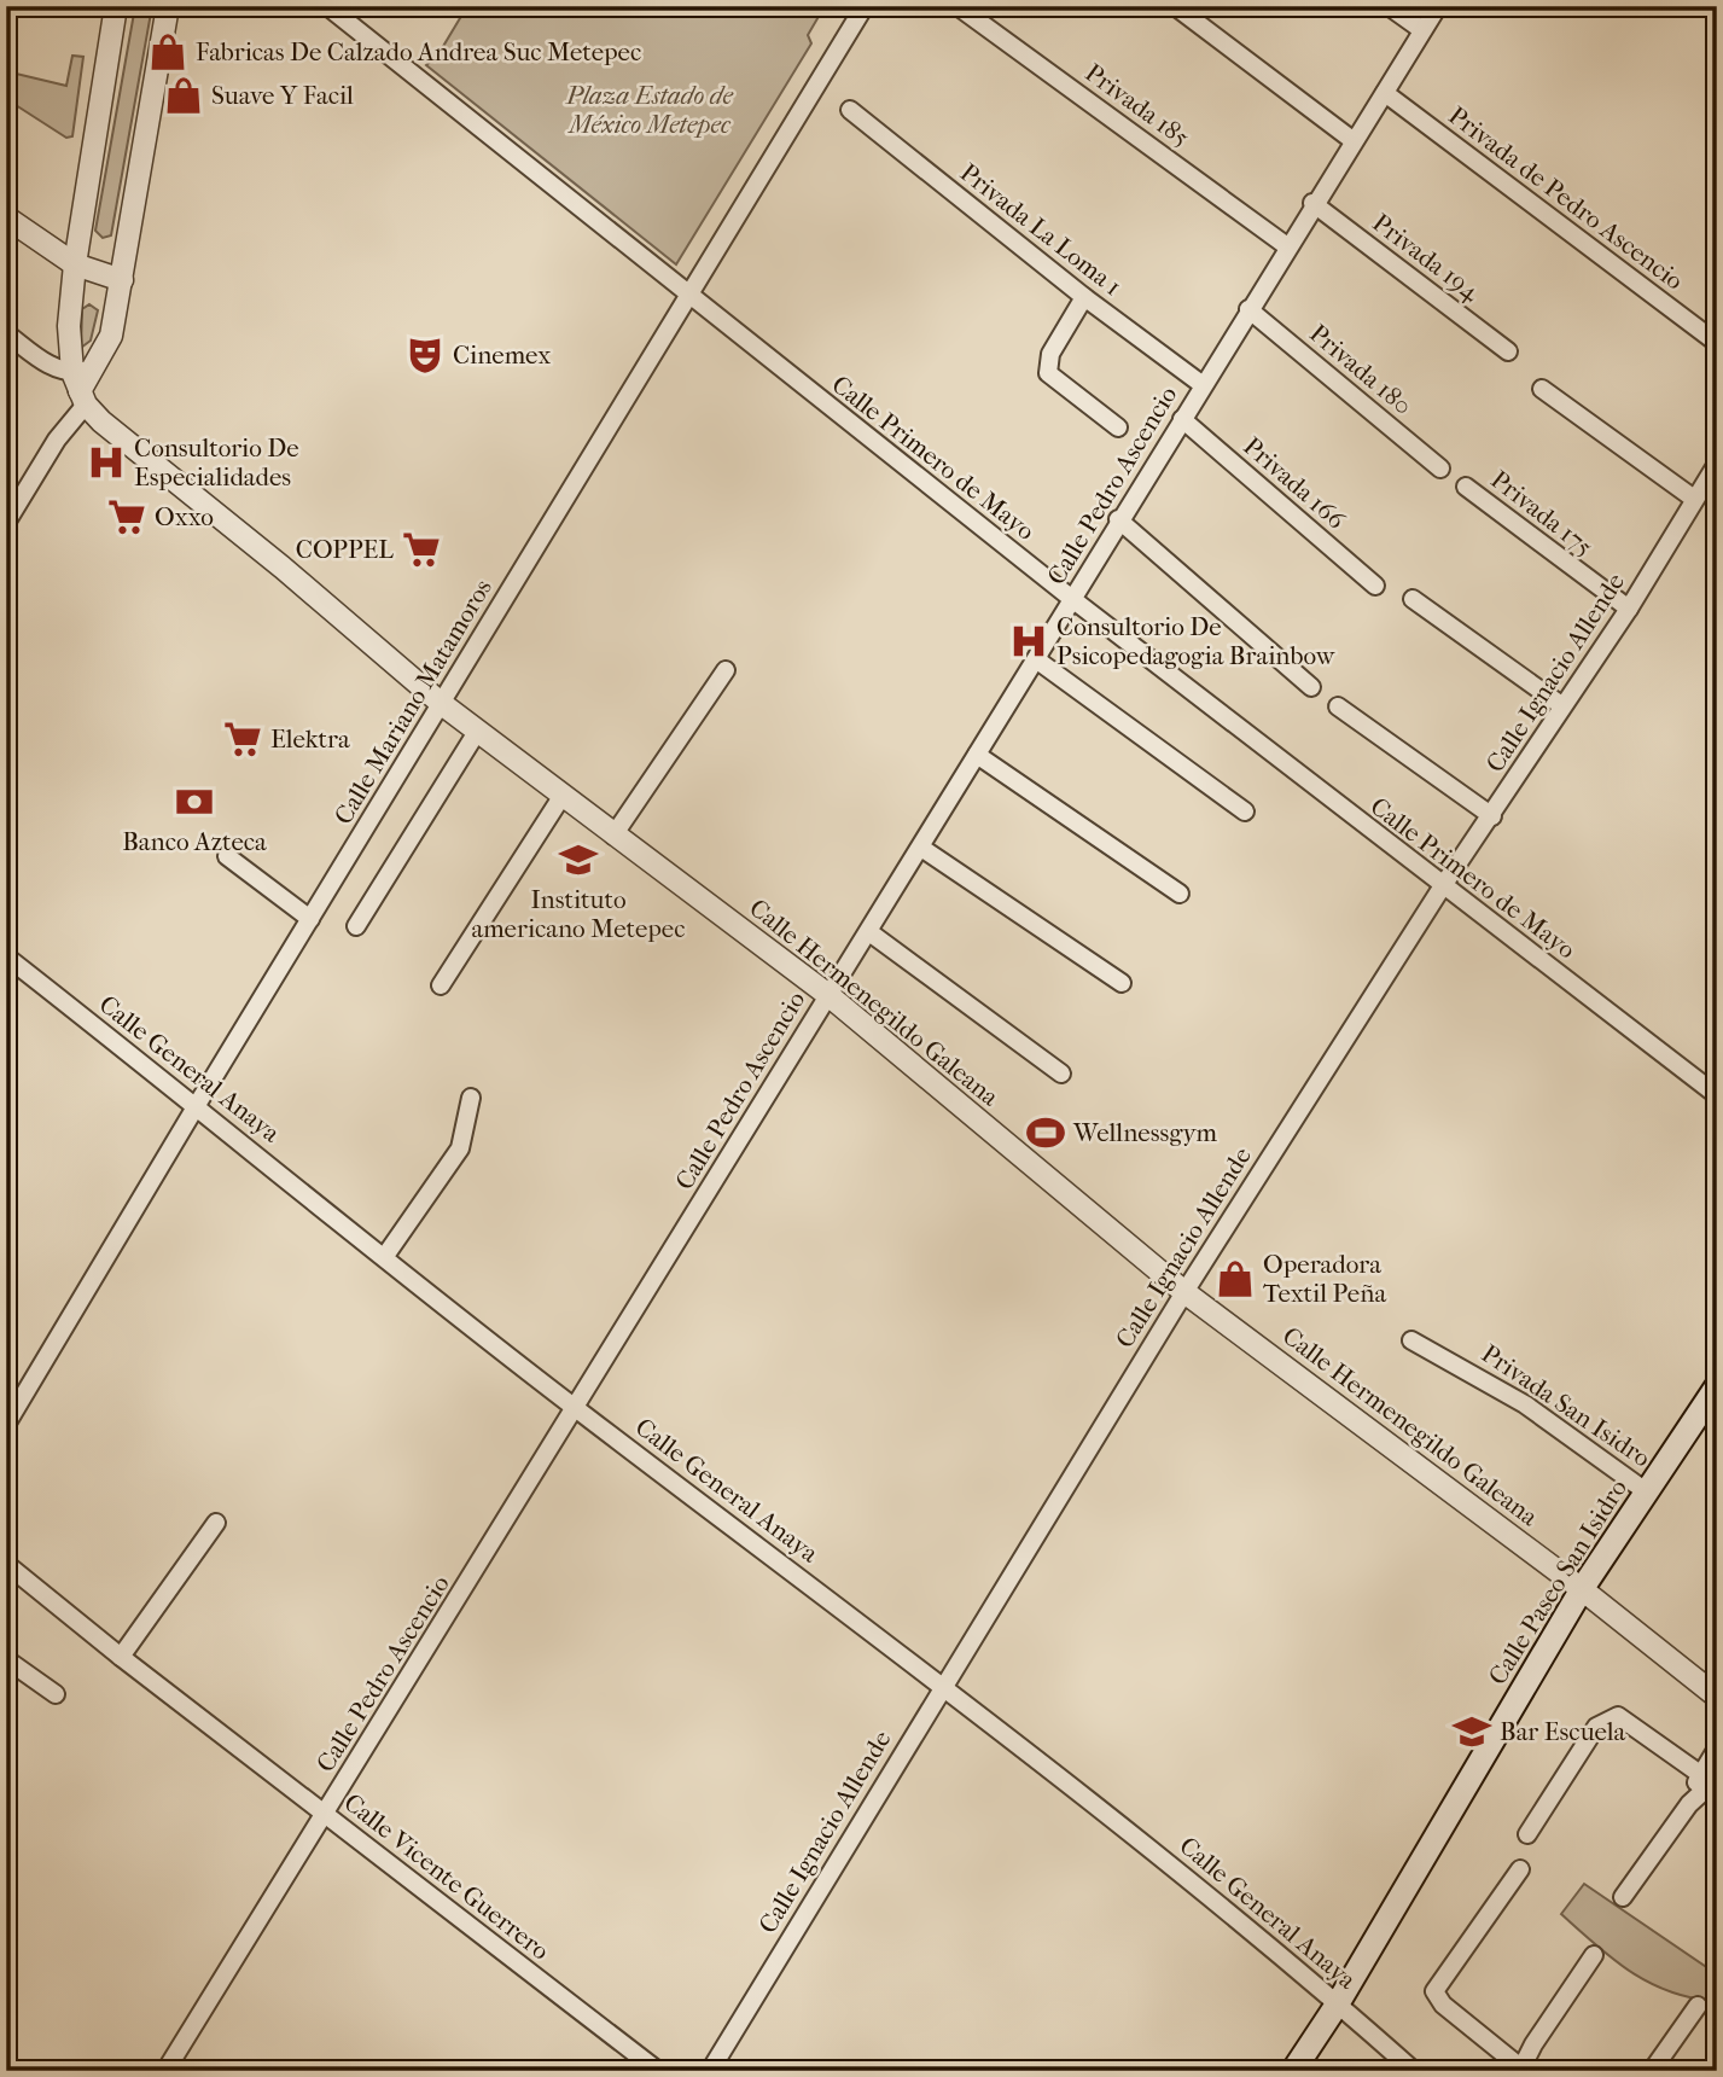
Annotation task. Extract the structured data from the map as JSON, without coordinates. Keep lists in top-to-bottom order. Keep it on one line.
{"streets":{"main road":["Calle Paseo San Isidro"],"street":["Privada 185","Privada de Pedro Ascencio","Privada La Loma 1","Privada 194","Privada 180","Calle Primero de Mayo","Privada 166","Calle Pedro Ascencio","Privada 175","Calle Ignacio Allende","Calle Mariano Matamoros","Calle Hermenegildo Galeana","Calle General Anaya","Privada San Isidro","Calle Vicente Guerrero"]},"crossings":[["Privada 185","Calle Pedro Ascencio"],["Privada de Pedro Ascencio","Calle Pedro Ascencio"],["Privada La Loma 1","Calle Pedro Ascencio"],["Privada 194","Calle Pedro Ascencio"],["Privada 180","Calle Pedro Ascencio"],["Calle Primero de Mayo","Calle Pedro Ascencio"],["Calle Primero de Mayo","Calle Ignacio Allende"],["Calle Primero de Mayo","Calle Mariano Matamoros"],["Privada 166","Calle Pedro Ascencio"],["Calle Pedro Ascencio","Calle Hermenegildo Galeana"],["Calle Pedro Ascencio","Calle General Anaya"],["Calle Pedro Ascencio","Calle Vicente Guerrero"],["Privada 175","Calle Ignacio Allende"],["Calle Ignacio Allende","Calle Hermenegildo Galeana"],["Calle Ignacio Allende","Calle General Anaya"],["Calle Mariano Matamoros","Calle Hermenegildo Galeana"],["Calle Mariano Matamoros","Calle General Anaya"],["Calle Hermenegildo Galeana","Calle Paseo San Isidro"],["Calle General Anaya","Calle Paseo San Isidro"],["Privada San Isidro","Calle Paseo San Isidro"]],"parks":["Plaza Estado de México Metepec"],"places":{"shop":["Fabricas De Calzado Andrea Suc Metepec","Suave Y Facil","Operadora Textil Peña"],"theatre":["Cinemex"],"hospital":["Consultorio De Especialidades","Consultorio De Psicopedagogia Brainbow"],"supermarket":["Oxxo","COPPEL","Elektra"],"bank":["Banco Azteca"],"school or university":["Instituto americano Metepec","Bar Escuela"],"sports":["Wellnessgym"]}}
